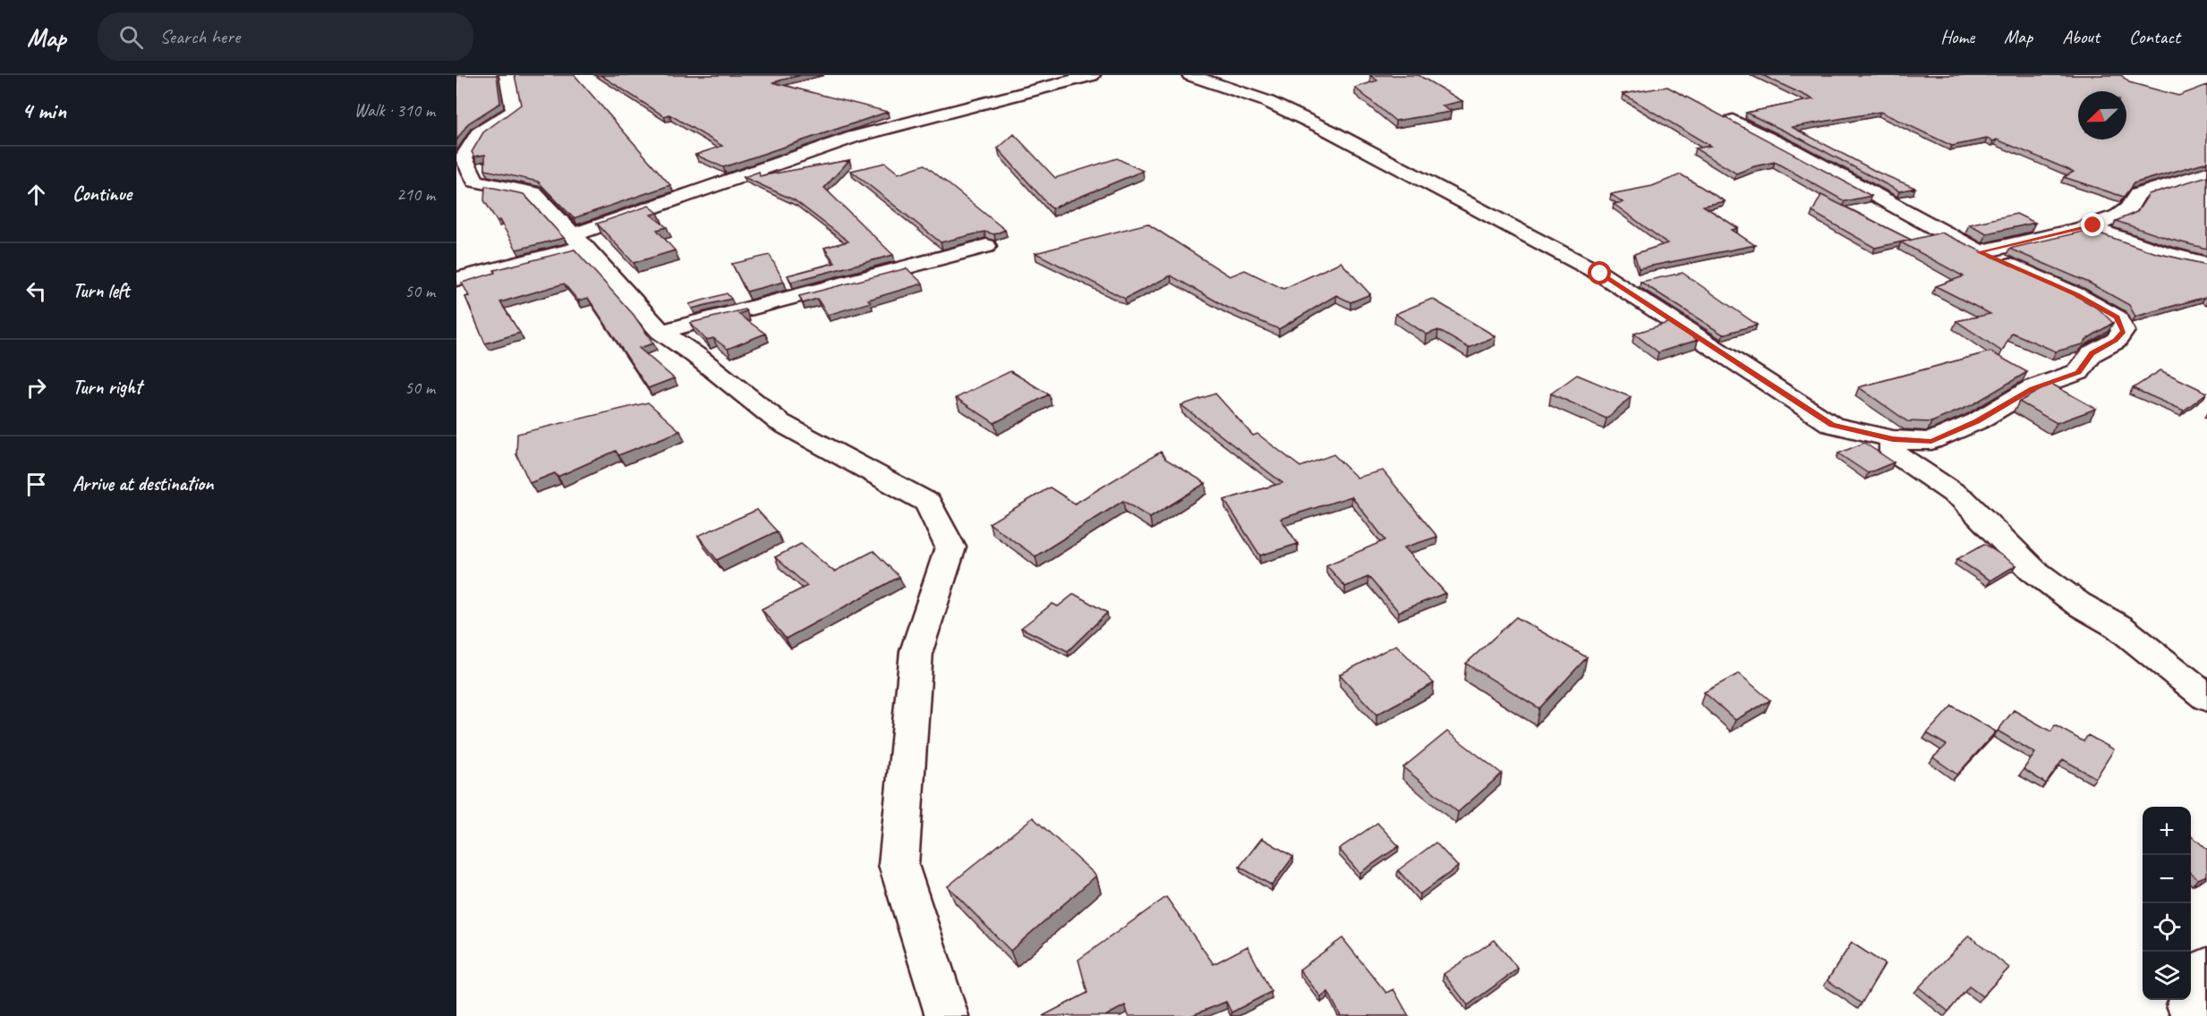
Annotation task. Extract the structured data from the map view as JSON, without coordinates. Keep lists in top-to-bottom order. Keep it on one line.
{"north":"bottom left","page":{"header":"Map","search":"Search here","nav":["Home","Map","About","Contact"],"heading":["4 min","Walk · 310 m"],"list":[["Continue","210 m"],["Turn left","50 m"],["Turn right","50 m"],"Arrive at destination"],"map_buttons":["+","−"]}}
